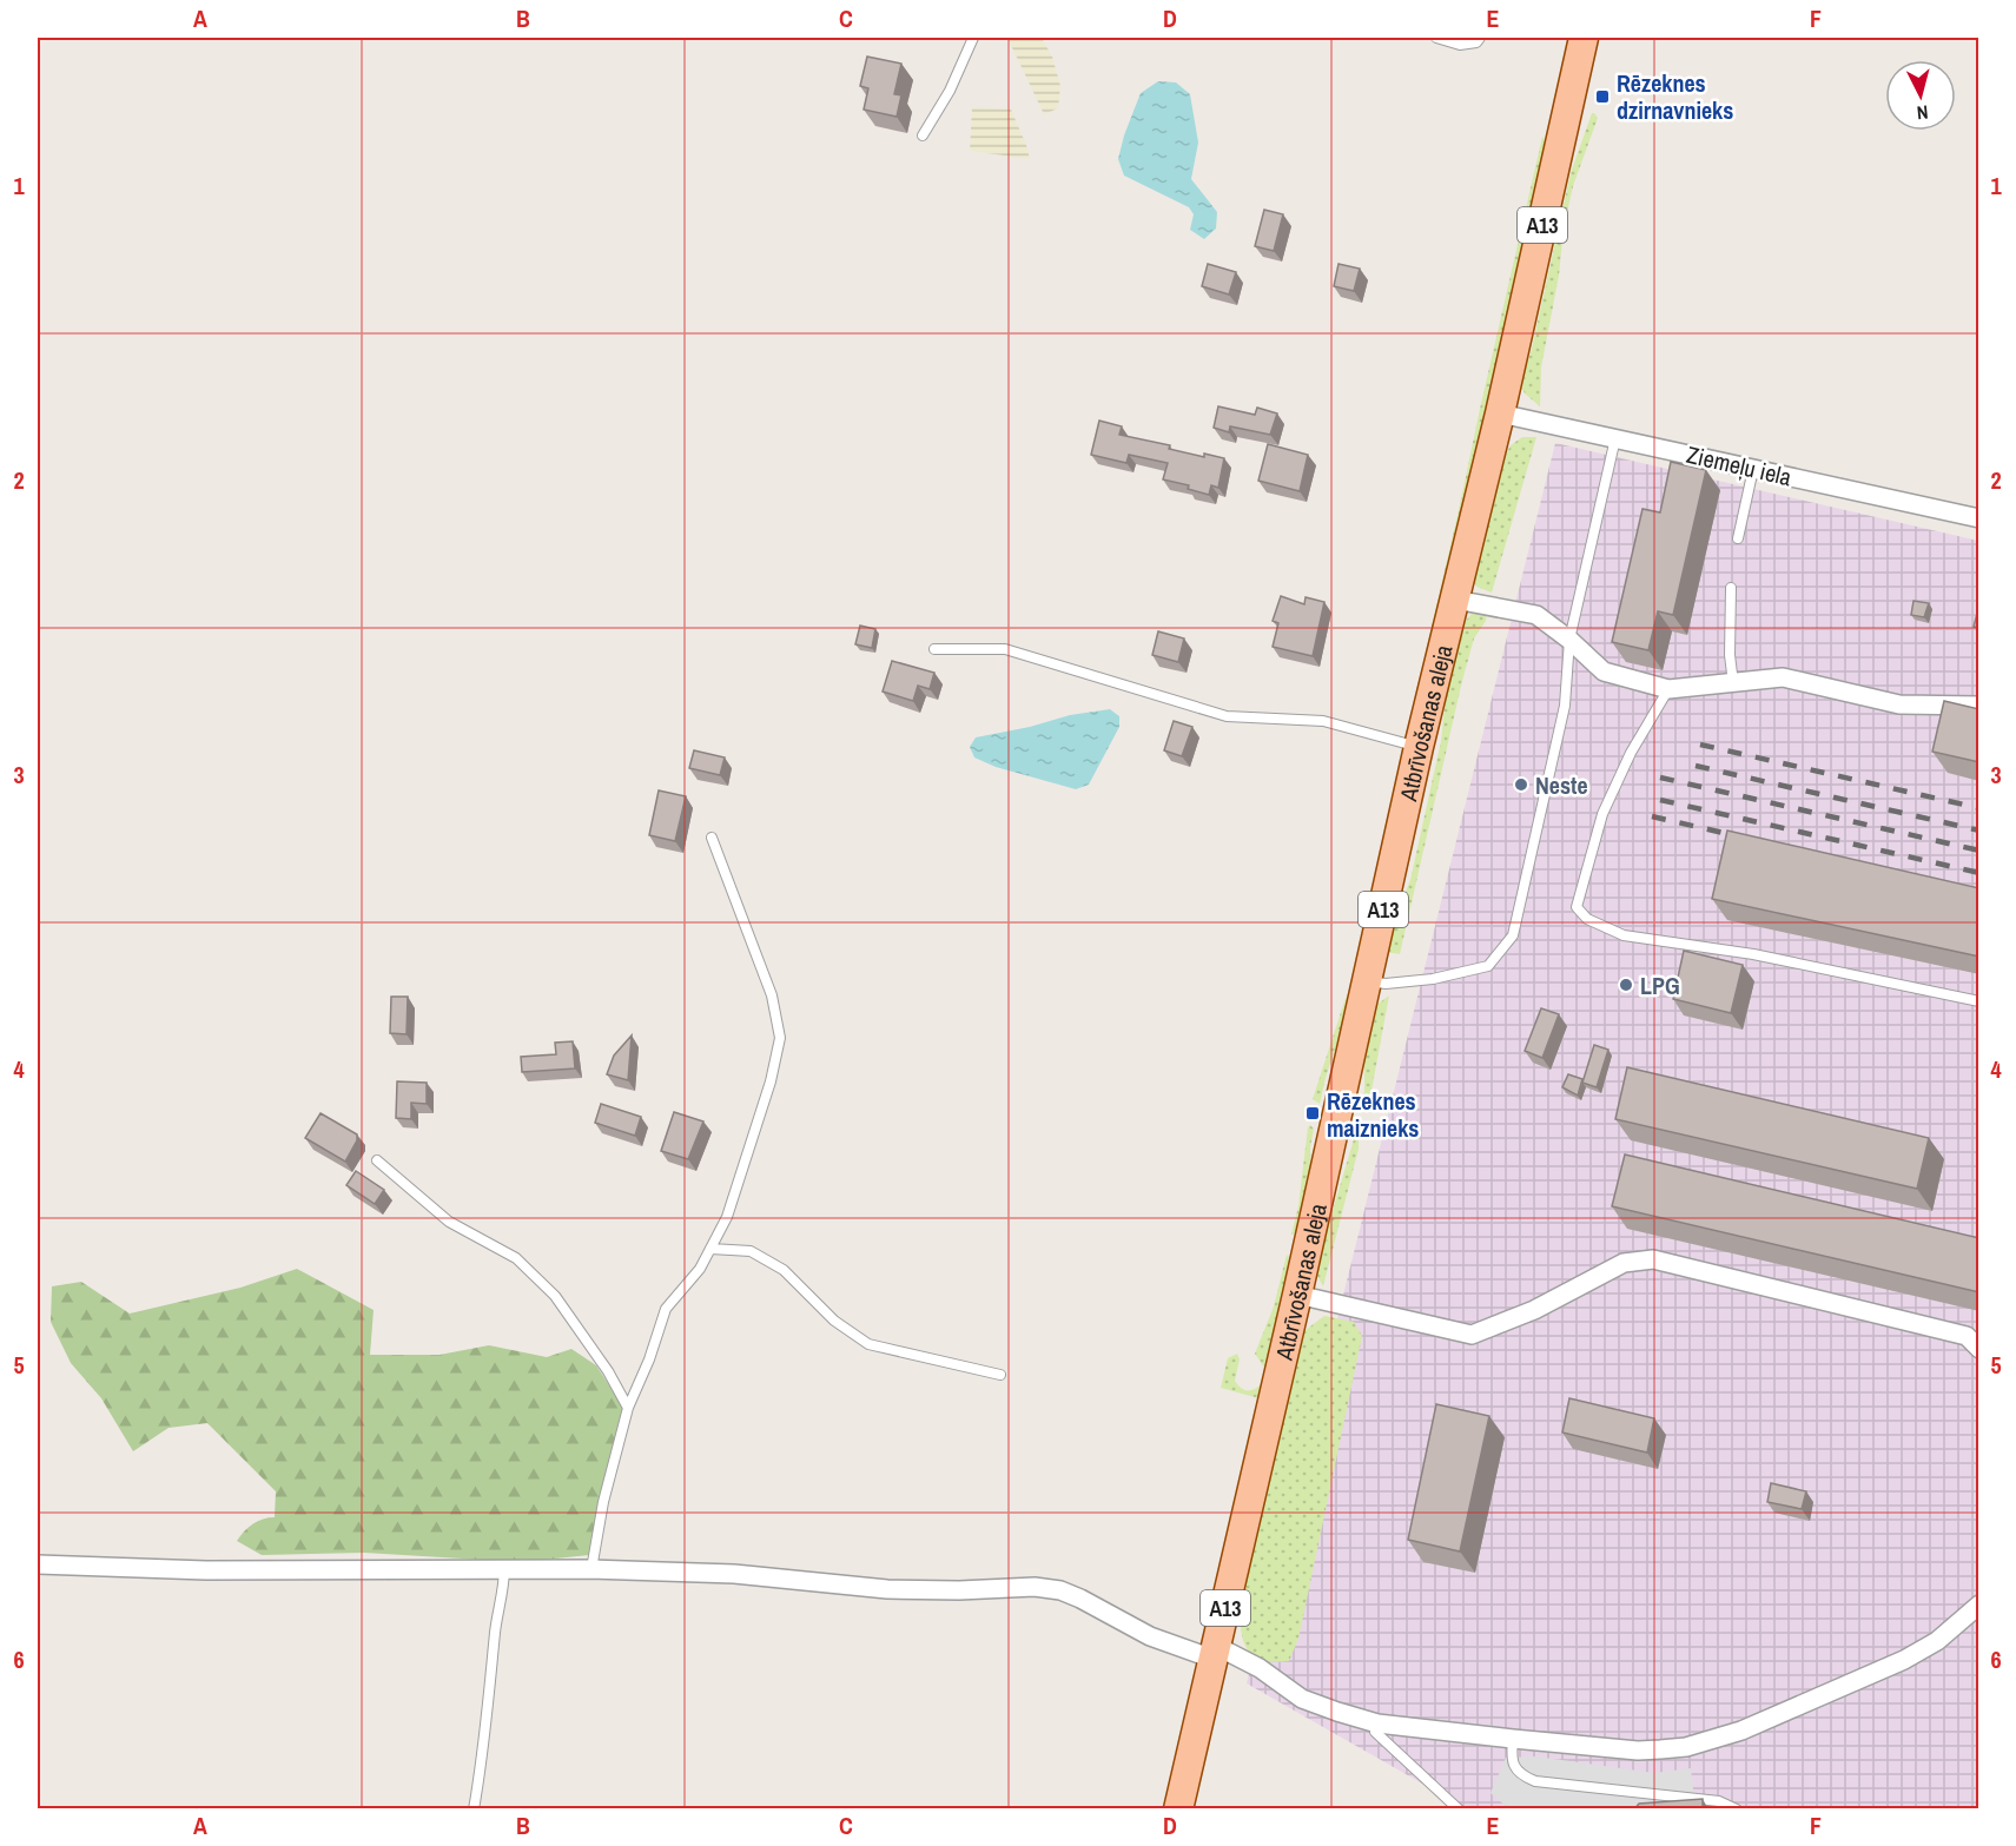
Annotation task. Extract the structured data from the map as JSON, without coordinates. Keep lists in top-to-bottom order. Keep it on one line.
{"streets":{"main road":["A13","Atbrīvošanas aleja"],"street":["Ziemeļu iela"]},"crossings":[["A13","Atbrīvošanas aleja"],["Ziemeļu iela","Atbrīvošanas aleja"]],"places":{"transit":["Rēzeknes dzirnavnieks","Rēzeknes maiznieks"],"other":["Neste","LPG"]},"north":"bottom","grid":{"columns":["A","B","C","D","E","F"],"rows":["1","2","3","4","5","6"]}}
